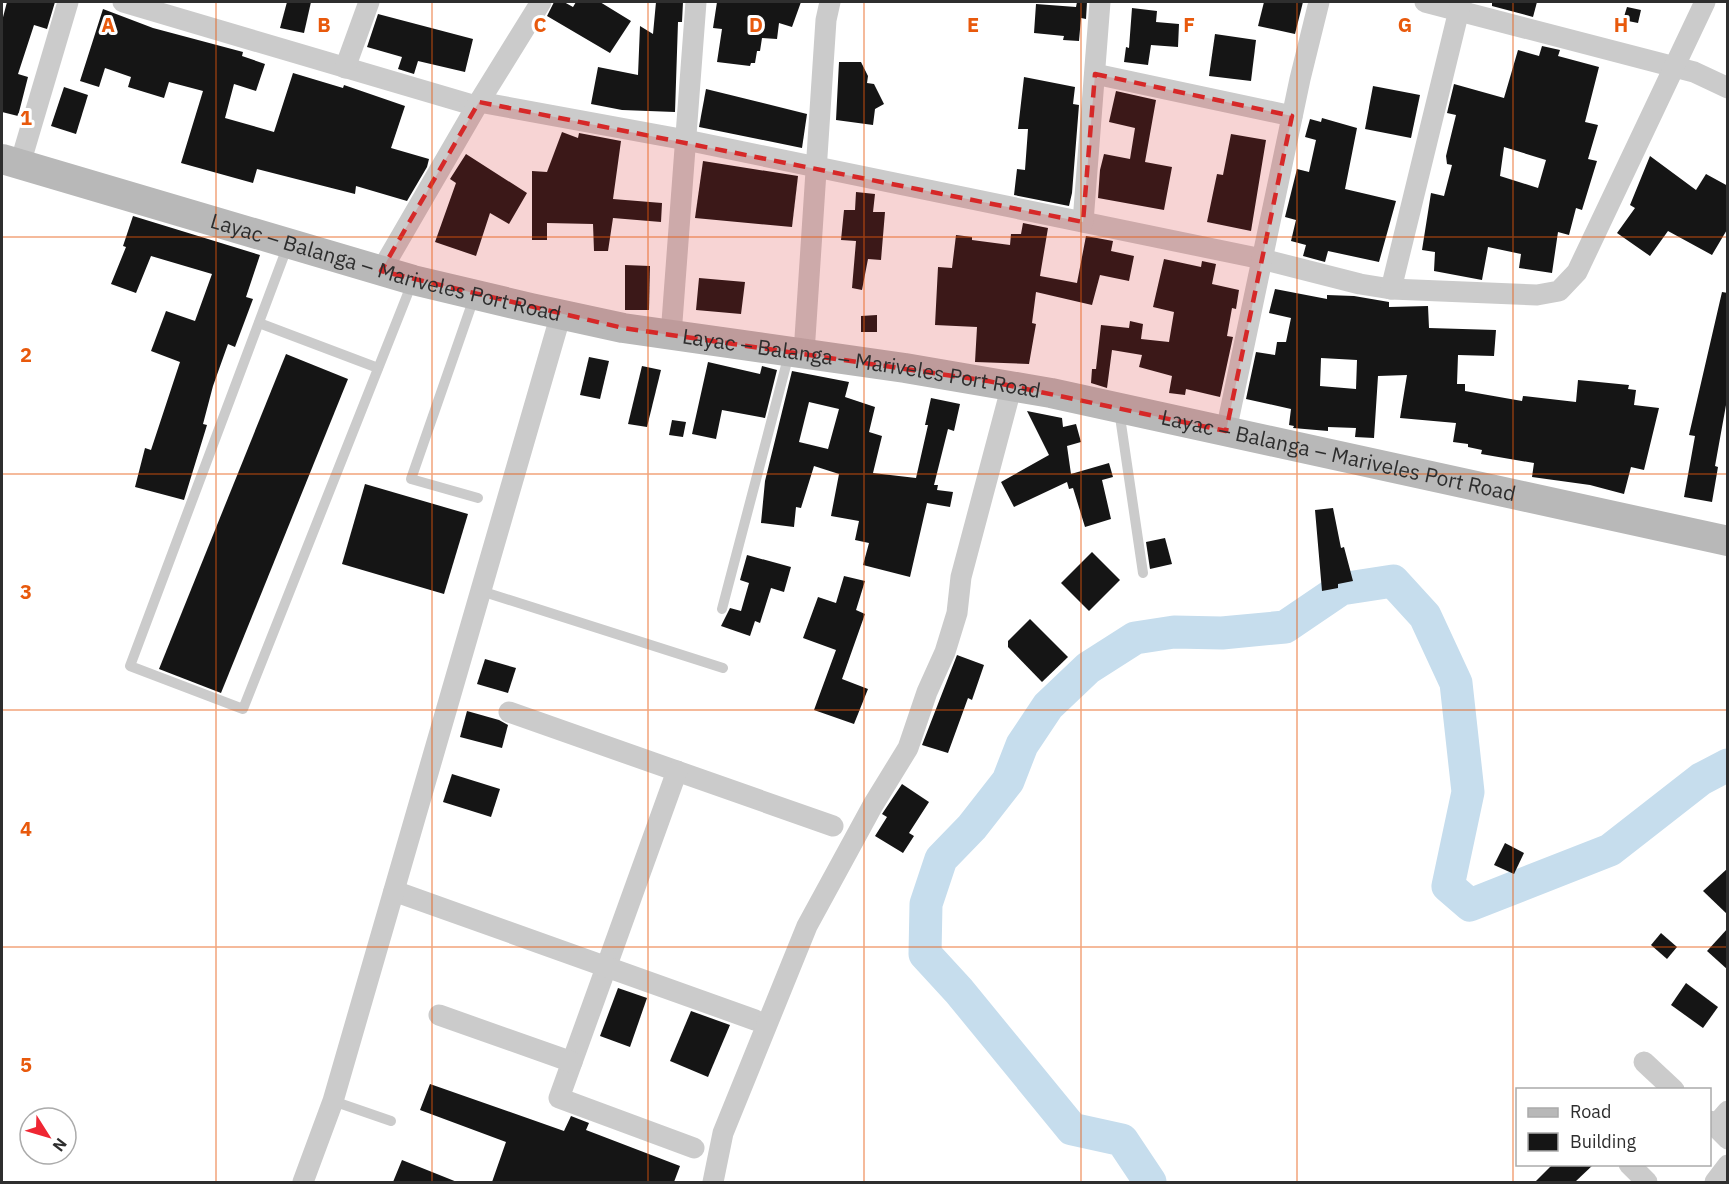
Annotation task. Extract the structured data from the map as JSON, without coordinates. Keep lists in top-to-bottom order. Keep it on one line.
{"streets":{"main road":["Layac – Balanga – Mariveles Port Road"]},"legend":["Road","Building"],"north":"bottom right","grid":{"columns":["A","B","C","D","E","F","G","H"],"rows":["1","2","3","4","5"]}}
